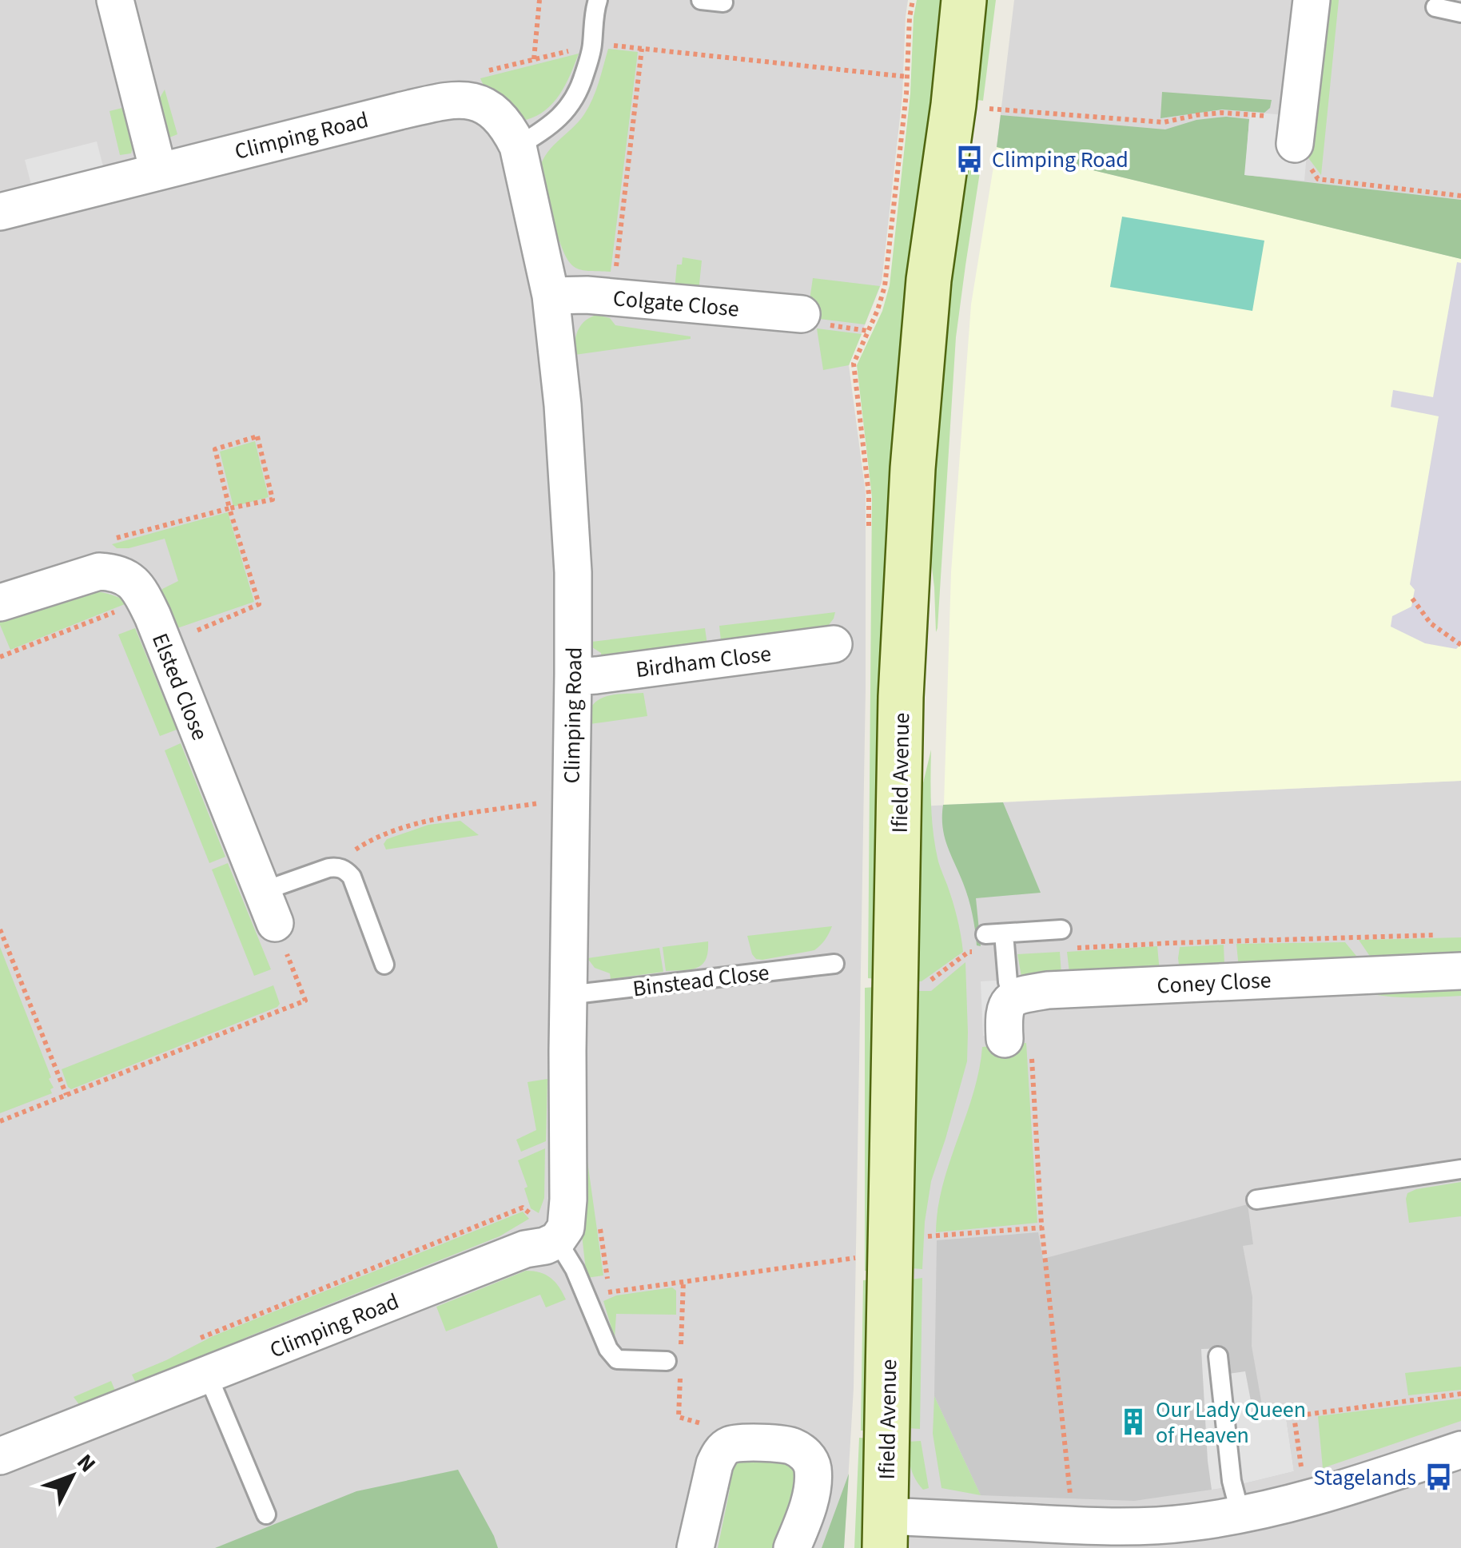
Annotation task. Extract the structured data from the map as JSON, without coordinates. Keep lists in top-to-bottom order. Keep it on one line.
{"streets":{"street":["Climping Road","Colgate Close","Birdham Close","Elsted Close","Ifield Avenue","Coney Close"],"lane":["Binstead Close"]},"crossings":[["Climping Road","Colgate Close"],["Climping Road","Birdham Close"],["Climping Road","Binstead Close"]],"places":{"bus stop":["Climping Road","Stagelands"],"building":["Our Lady Queen of Heaven"]},"north":"top right"}
